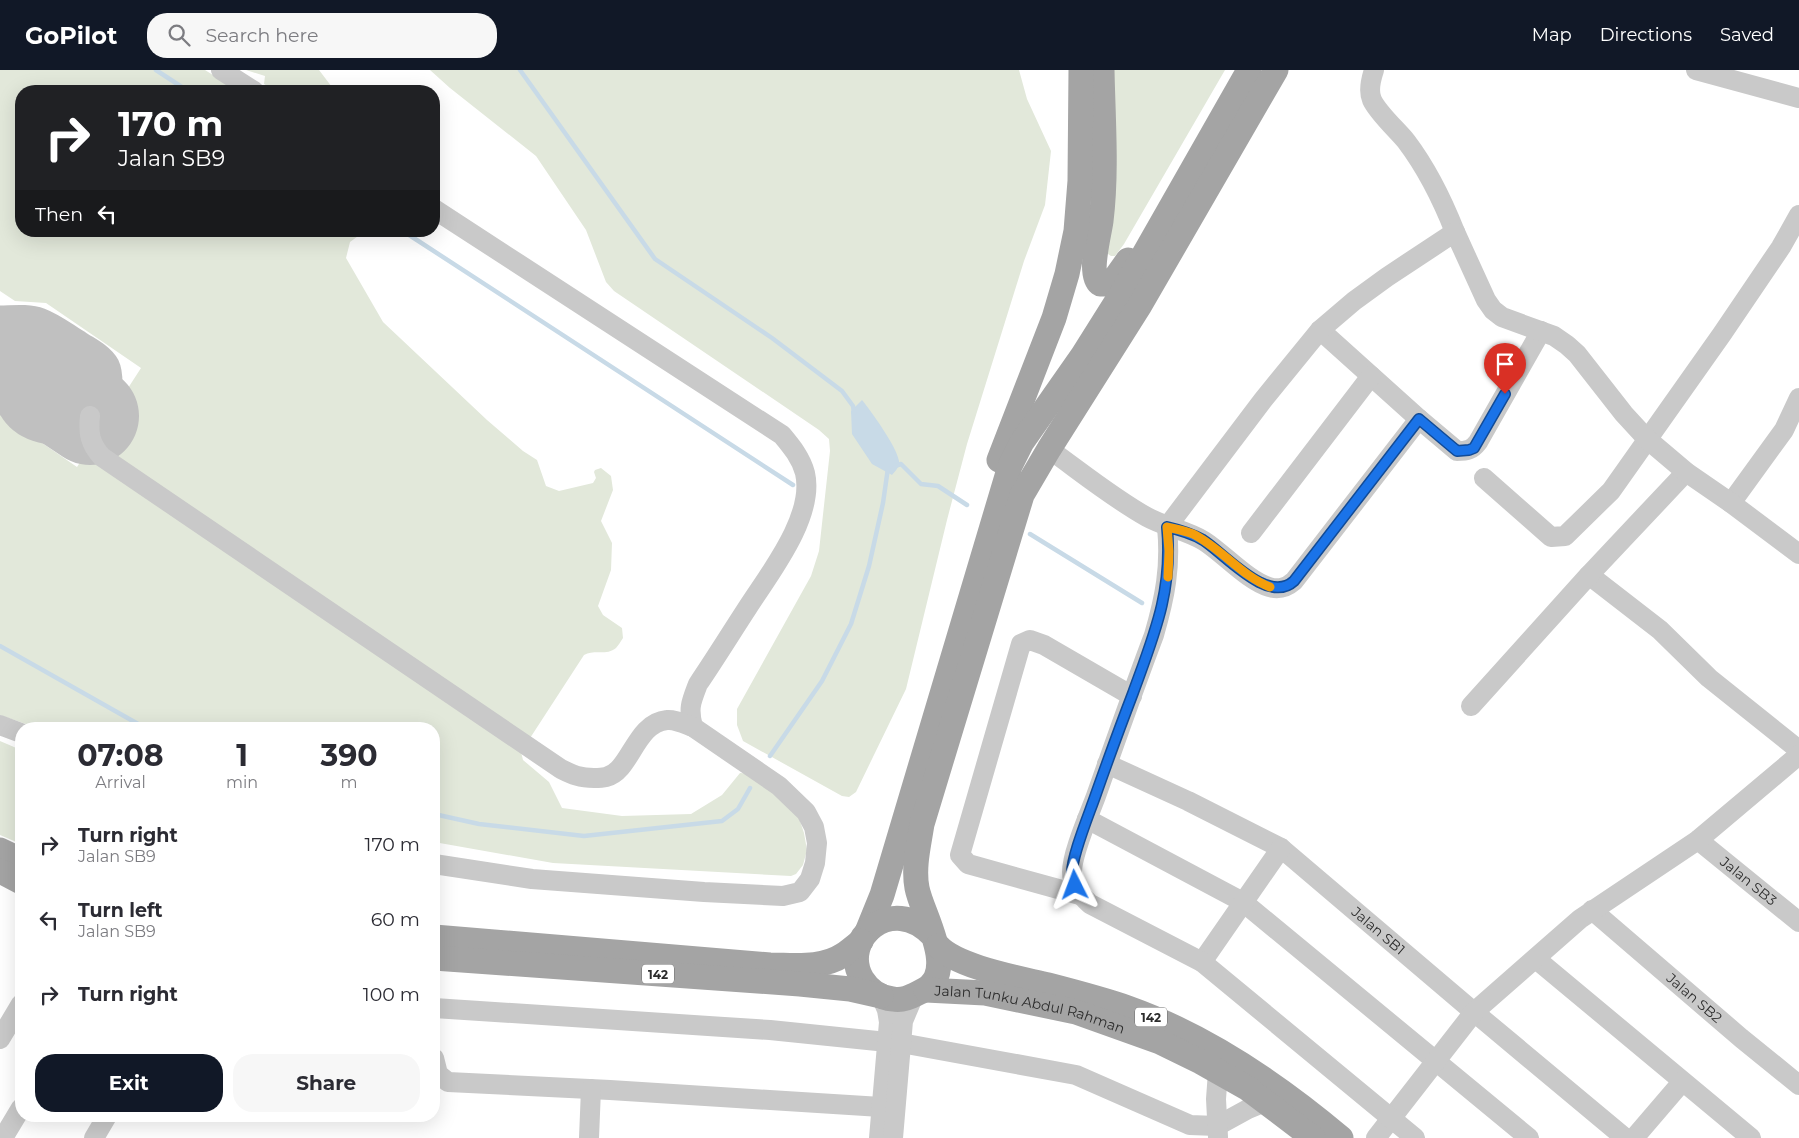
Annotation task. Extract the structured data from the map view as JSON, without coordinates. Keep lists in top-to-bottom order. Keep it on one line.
{"streets":{"main road":["142","Jalan Tunku Abdul Rahman"],"street":["Jalan SB3","Jalan SB1","Jalan SB2"]},"crossings":[["142","Jalan Tunku Abdul Rahman"]],"page":{"header":"GoPilot","search":"Search here","nav":["Map","Directions","Saved"],"turn":["170 m","Jalan SB9"],"then":"Then","eta":["07:08","Arrival","1","min","390","m"],"list":[{"name":"Turn right","note":"Jalan SB9","value":"170 m"},{"name":"Turn left","note":"Jalan SB9","value":"60 m"},{"name":"Turn right","value":"100 m"}],"buttons":["Exit","Share"]}}
